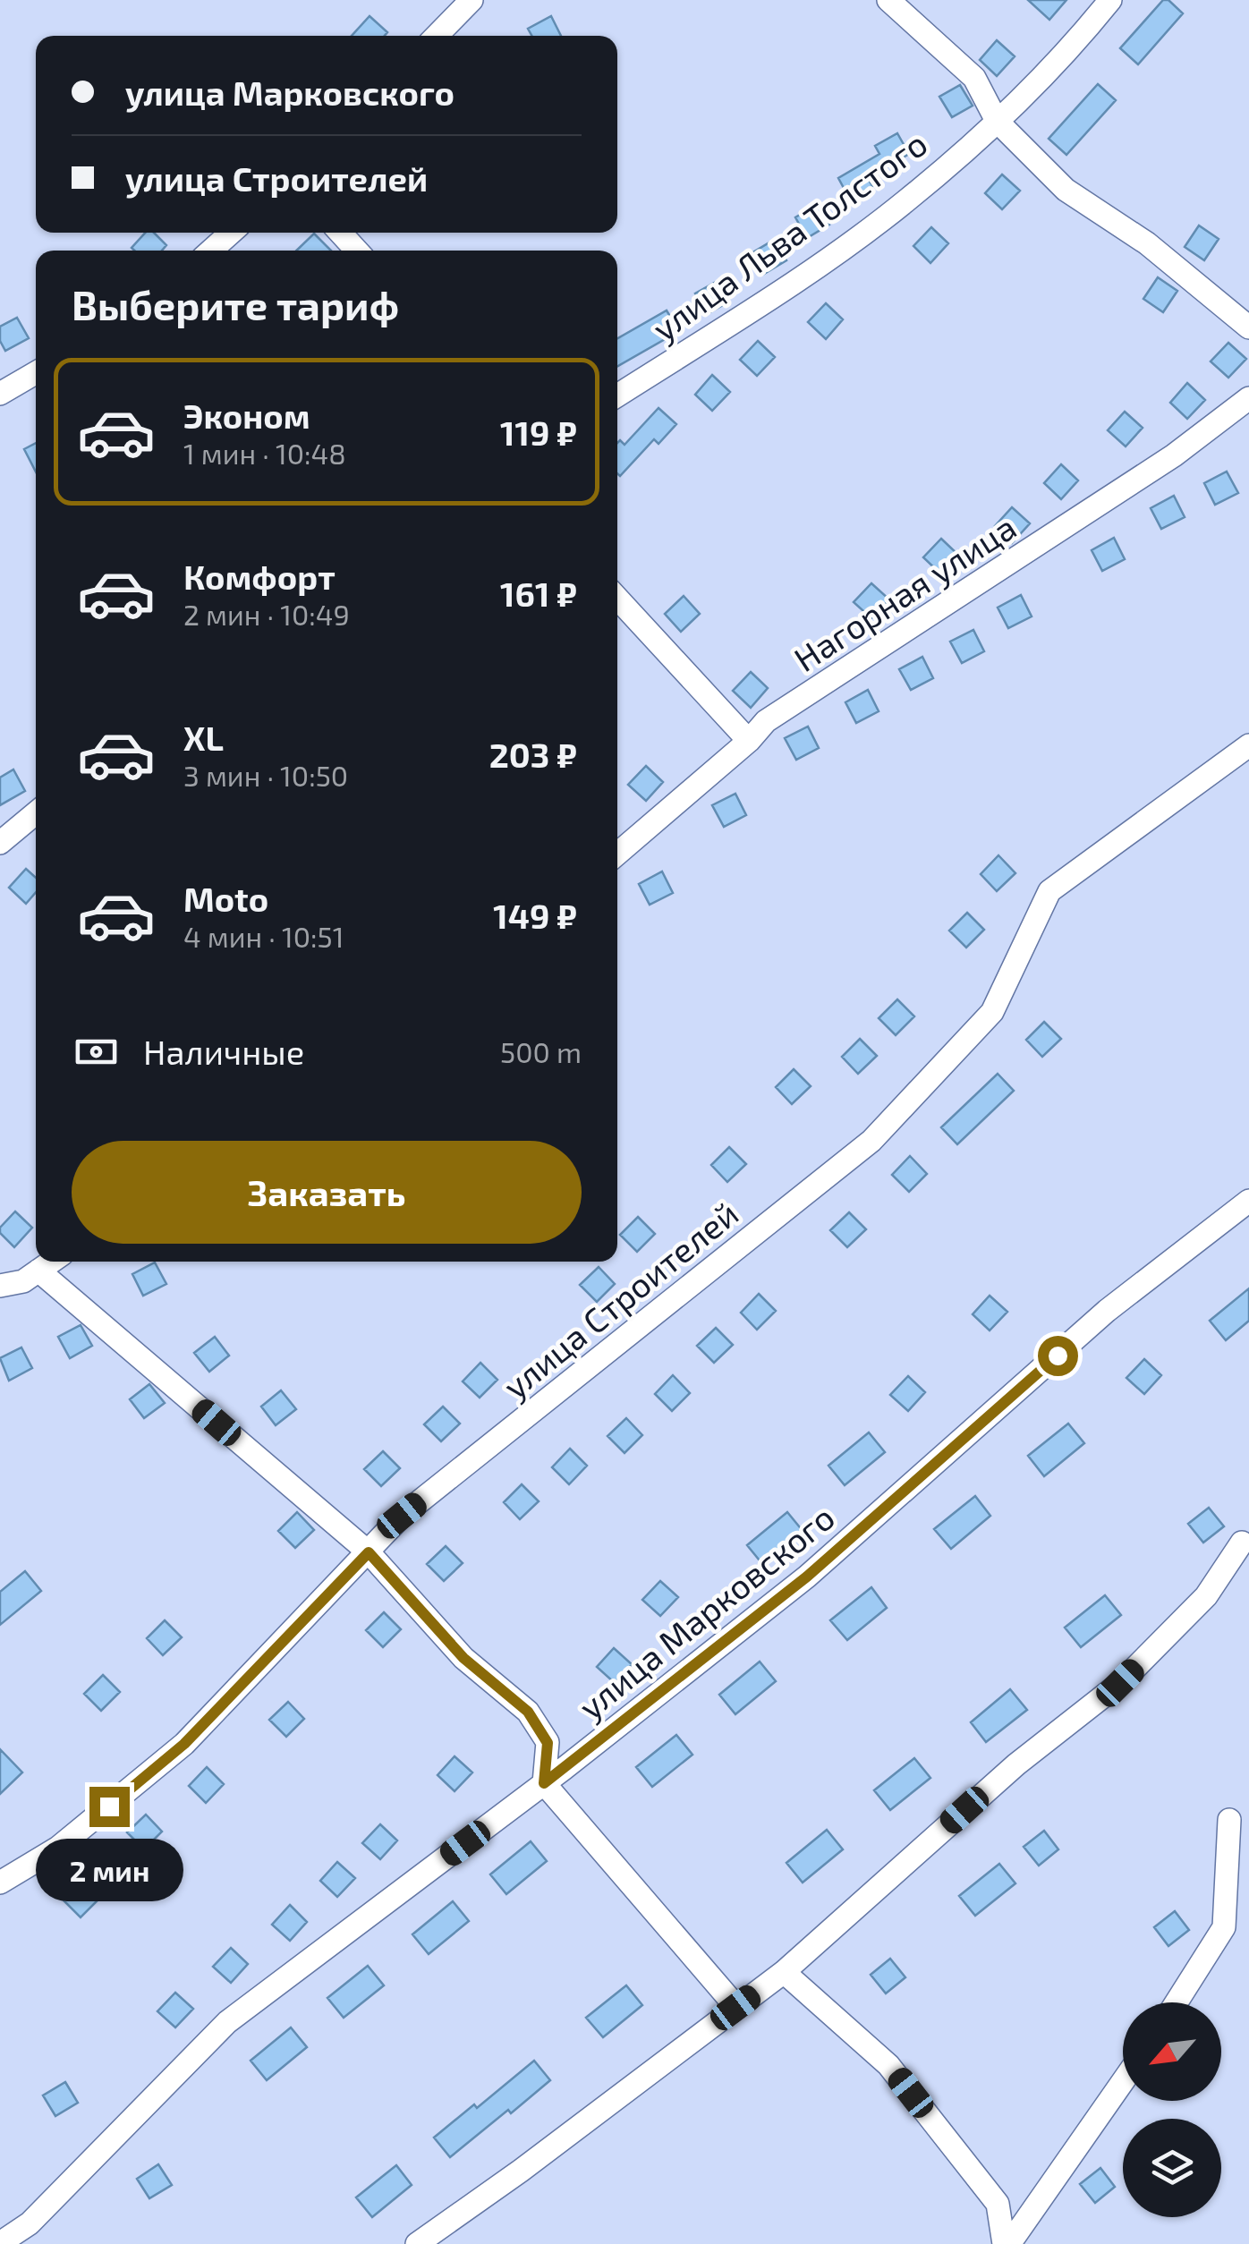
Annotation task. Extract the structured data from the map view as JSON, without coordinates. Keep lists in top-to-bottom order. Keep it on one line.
{"streets":{"street":["улица Льва Толстого","Нагорная улица","улица Строителей","улица Марковского"]},"north":"bottom left","page":{"banner":["улица Марковского","улица Строителей"],"heading":"Выберите тариф","list":[{"name":"Эконом","note":"1 мин · 10:48","value":"119 ₽"},{"name":"Комфорт","note":"2 мин · 10:49","value":"161 ₽"},{"name":"XL","note":"3 мин · 10:50","value":"203 ₽"},{"name":"Moto","note":"4 мин · 10:51","value":"149 ₽"}],"pay":["Наличные","500 m"],"buttons":"Заказать","bubble":"2 мин"}}
